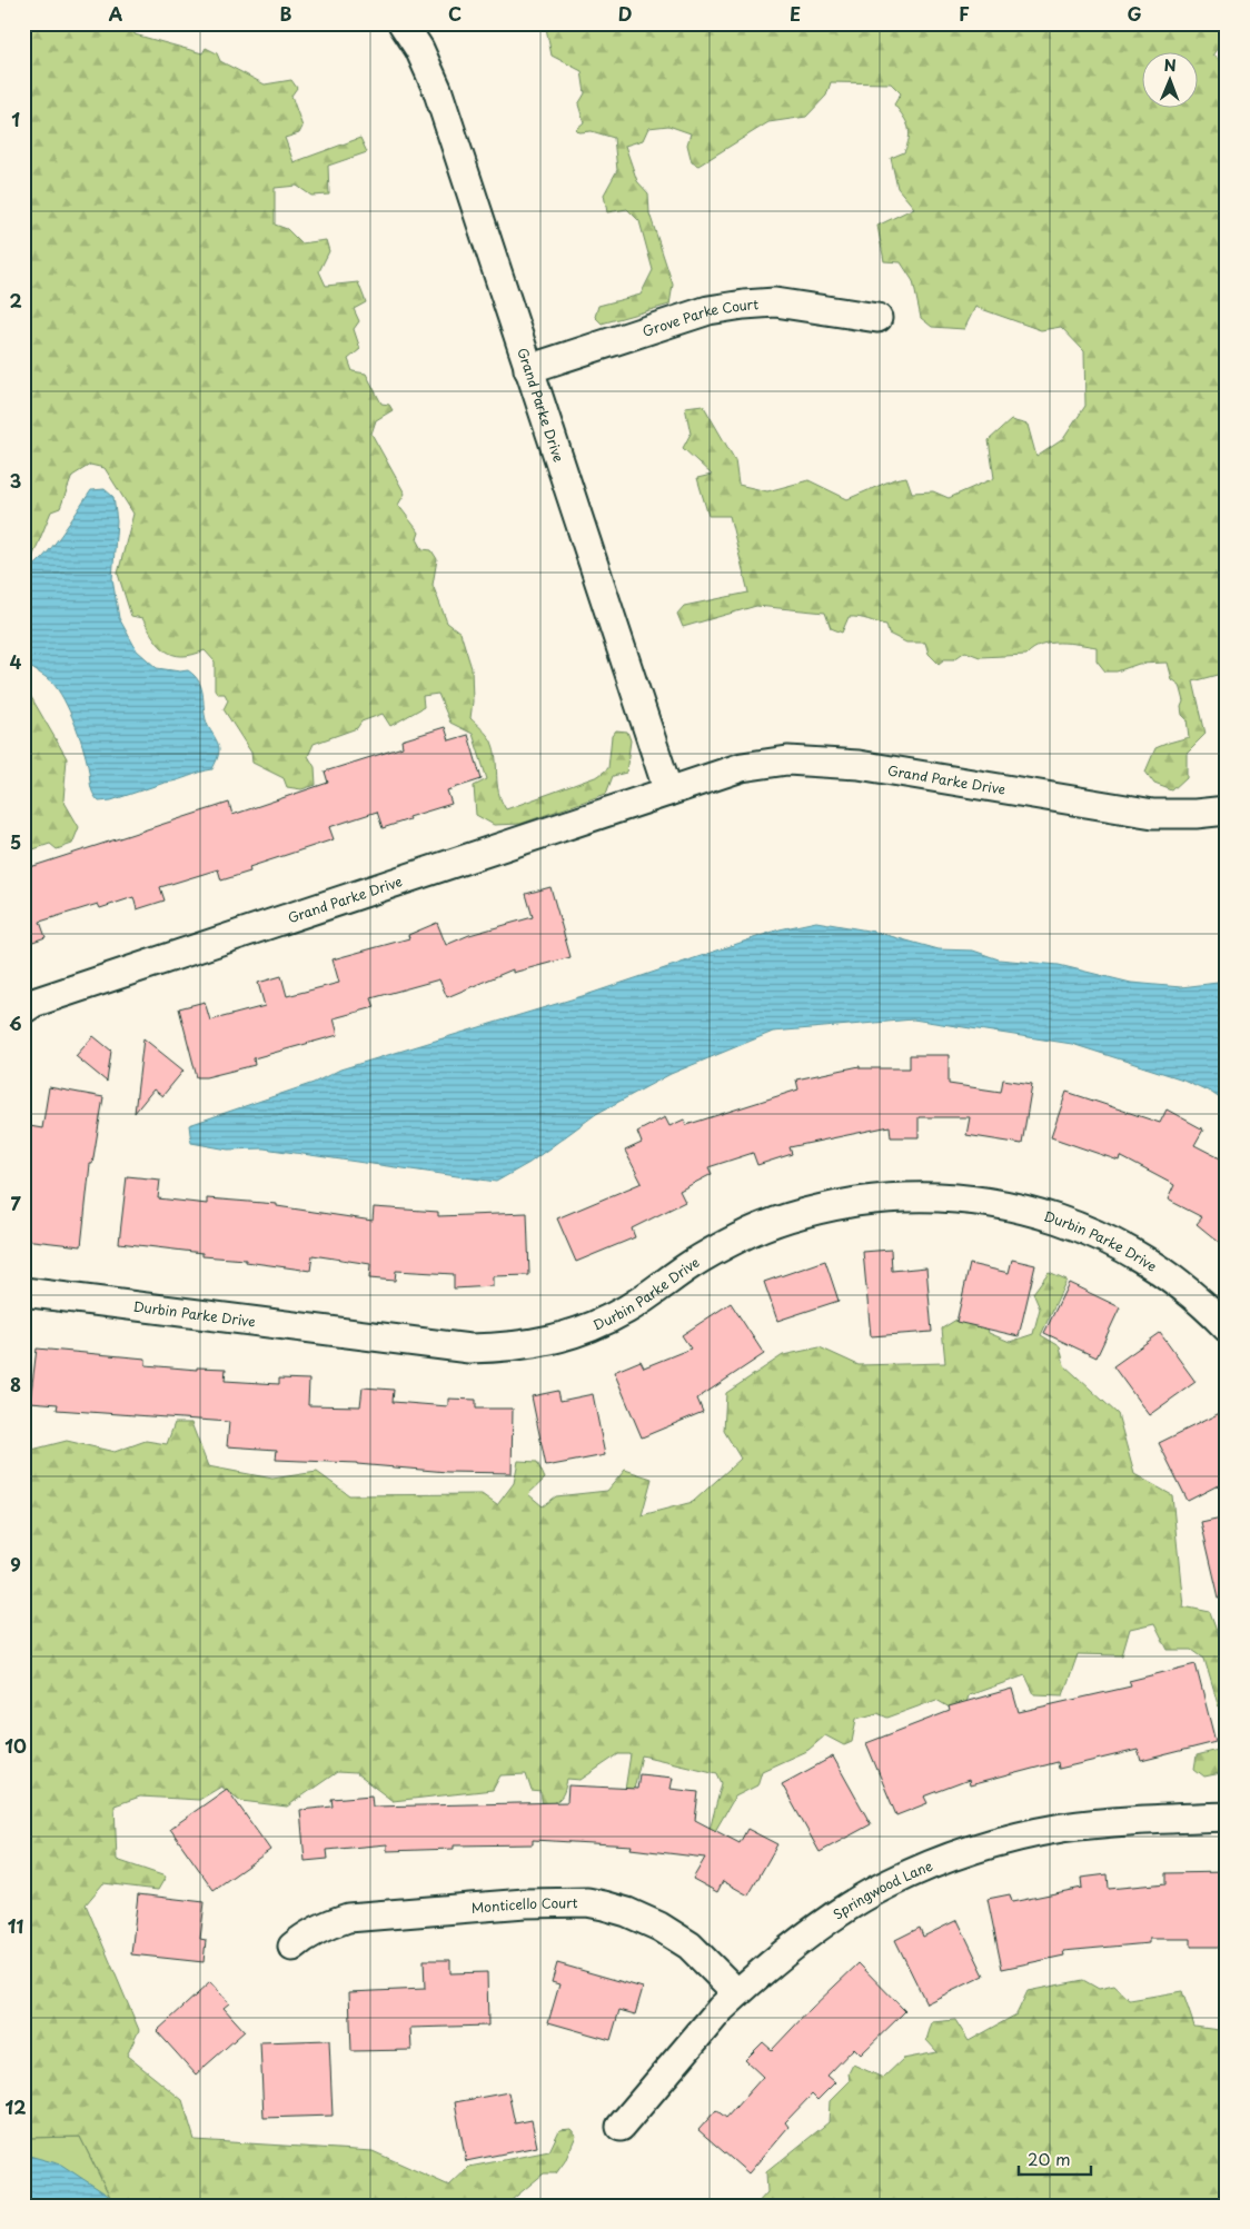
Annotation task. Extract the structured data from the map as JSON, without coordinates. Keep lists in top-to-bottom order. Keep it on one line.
{"streets":{"street":["Grove Parke Court","Grand Parke Drive","Durbin Parke Drive","Springwood Lane","Monticello Court"]},"crossings":[["Grove Parke Court","Grand Parke Drive"],["Springwood Lane","Monticello Court"]],"scale_bar":"20 m","north":"top","grid":{"columns":["A","B","C","D","E","F","G"],"rows":["1","2","3","4","5","6","7","8","9","10","11","12"]}}
